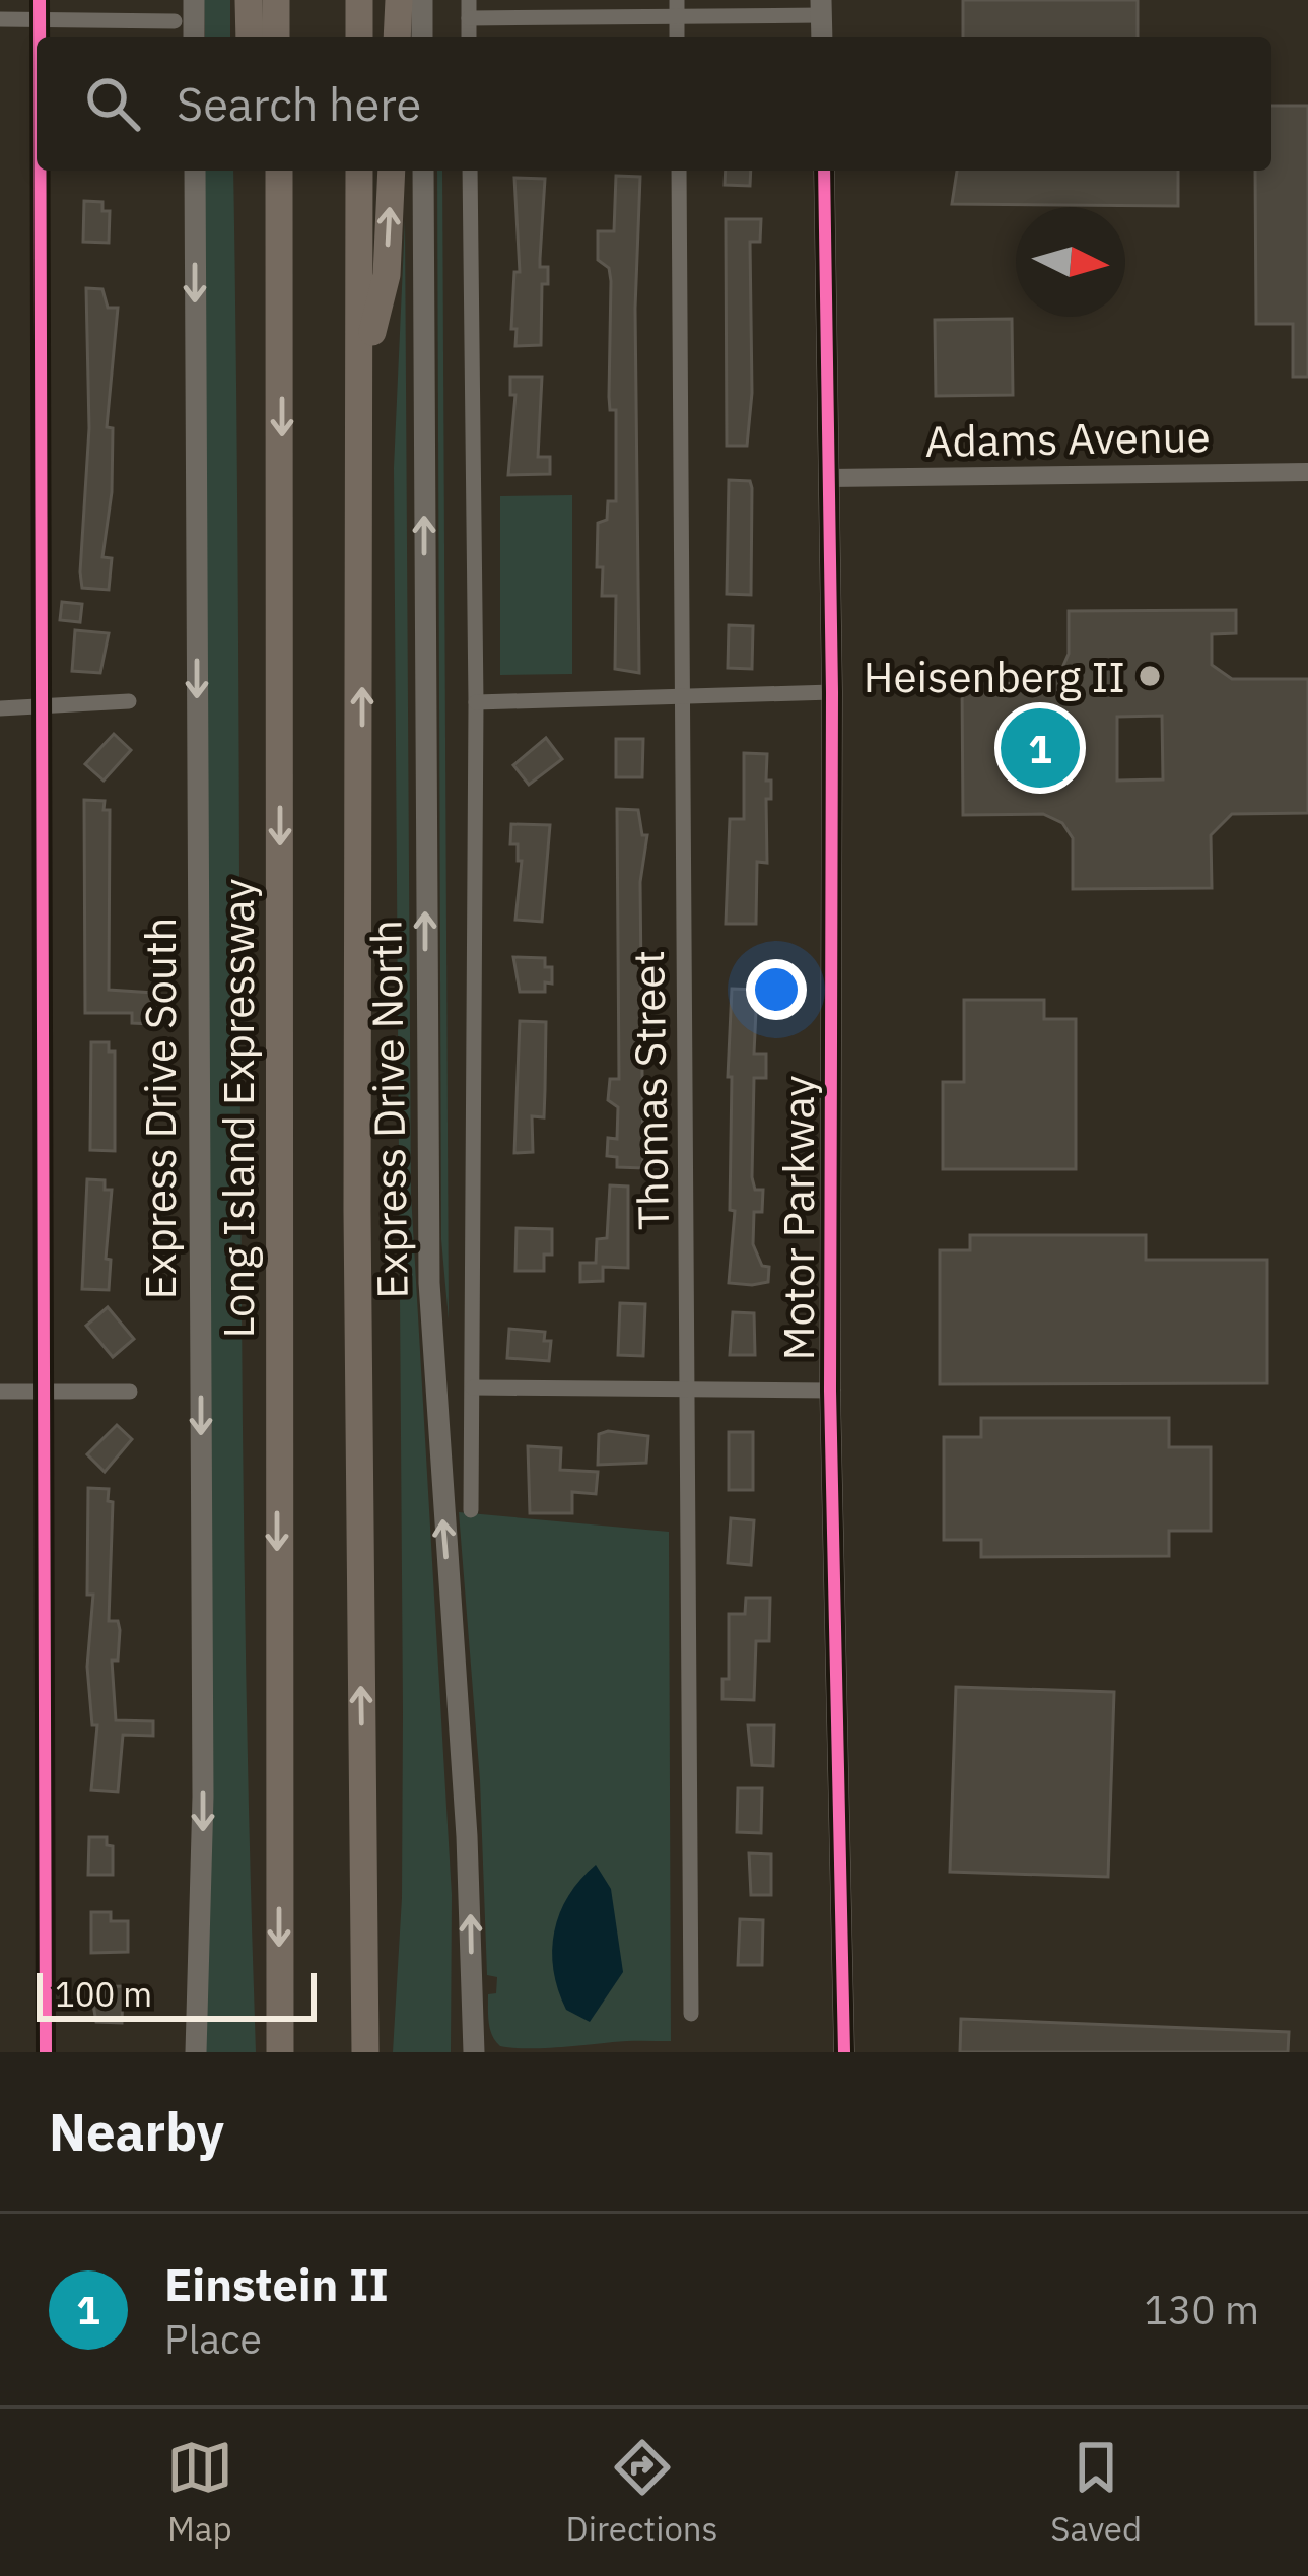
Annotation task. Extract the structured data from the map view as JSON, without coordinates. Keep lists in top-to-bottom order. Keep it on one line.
{"streets":{"highway":["Long Island Expressway"],"main road":["Express Drive South","Express Drive North","Motor Parkway"],"street":["Adams Avenue","Thomas Street"]},"crossings":[["Adams Avenue","Motor Parkway"]],"one_way":["Express Drive South","Express Drive North"],"places":["Heisenberg II"],"scale_bar":"100 m","north":"right","page":{"search":"Search here","pins":"1","scale":"100 m","heading":"Nearby","list":[{"mark":"1","name":"Einstein II","note":"Place","value":"130 m"}],"nav":["Map","Directions","Saved"]}}
